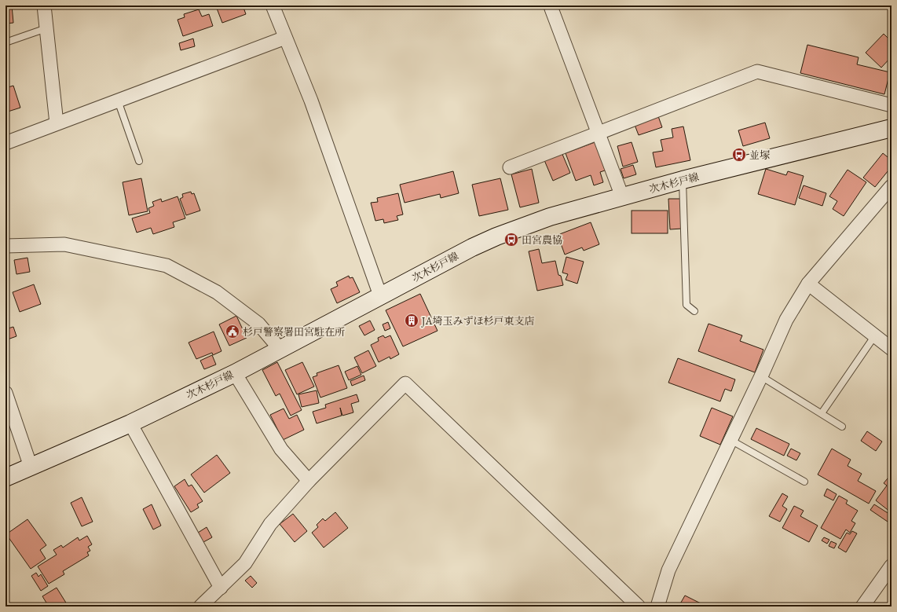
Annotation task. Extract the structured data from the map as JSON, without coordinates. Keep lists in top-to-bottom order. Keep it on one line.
{"streets":{"main road":["次木杉戸線"]},"places":{"bus stop":["並塚","田宮農協"],"building":["JA埼玉みずほ杉戸東支店"],"public building":["杉戸警察署田宮駐在所"]}}
